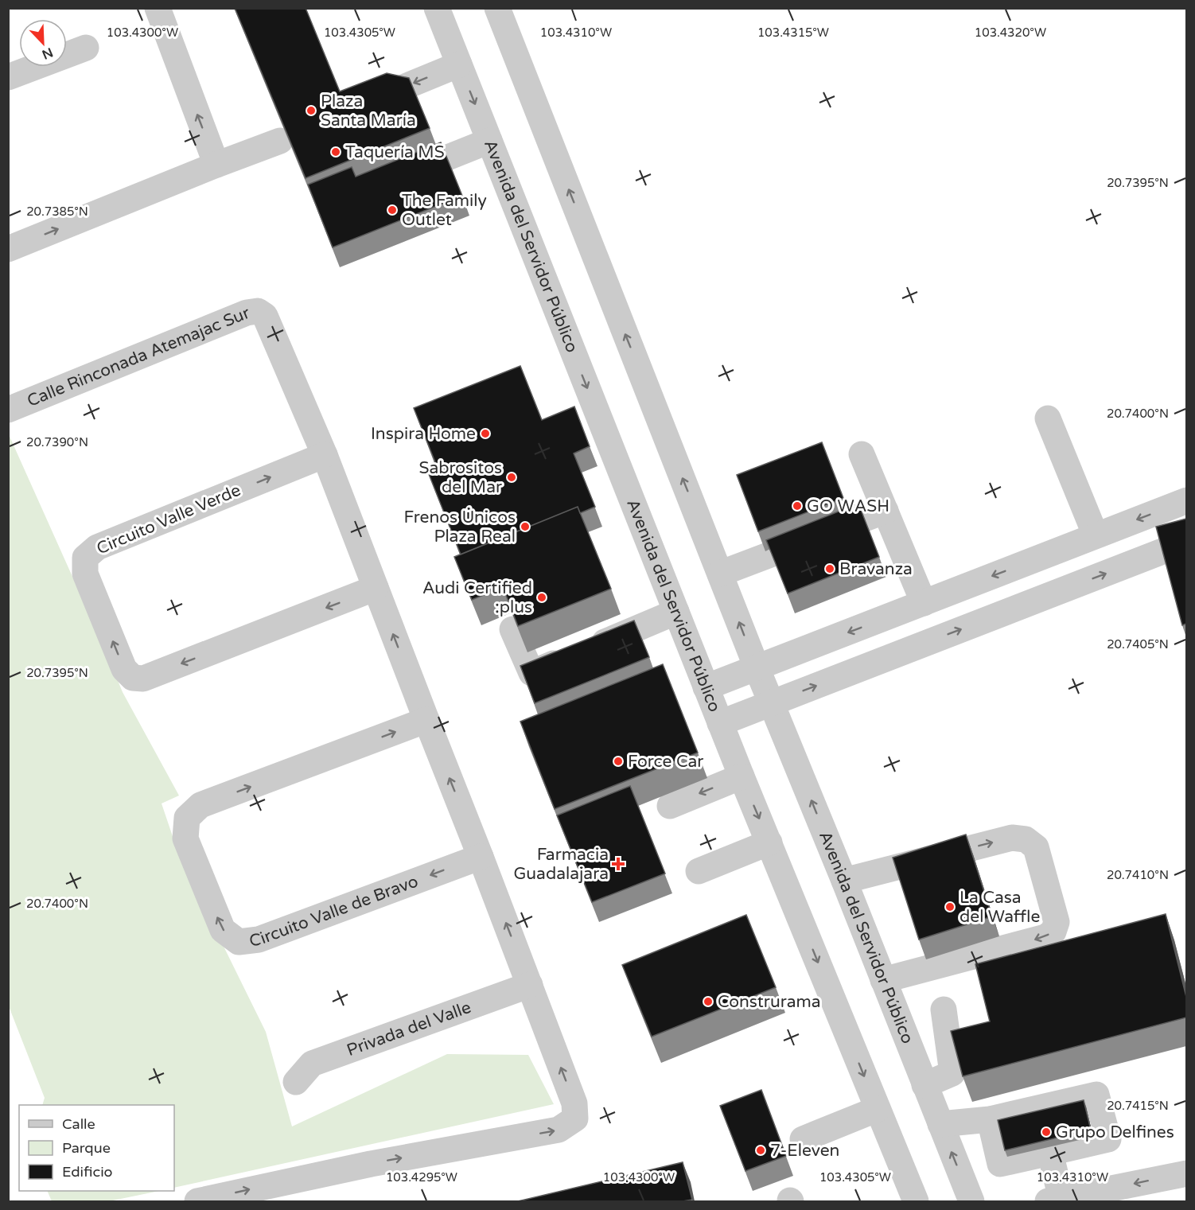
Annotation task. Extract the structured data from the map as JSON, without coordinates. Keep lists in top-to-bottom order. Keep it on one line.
{"streets":{"street":["Avenida del Servidor Público","Calle Rinconada Atemajac Sur","Circuito Valle Verde","Circuito Valle de Bravo","Privada del Valle"]},"crossings":[["Calle Rinconada Atemajac Sur","Circuito Valle Verde"],["Calle Rinconada Atemajac Sur","Circuito Valle de Bravo"],["Calle Rinconada Atemajac Sur","Privada del Valle"]],"places":{"other":["Plaza Santa María","Taquería MS","The Family Outlet","Inspira Home","Sabrositos del Mar","GO WASH","Frenos Únicos Plaza Real","Bravanza","Audi Certified :plus","Force Car","La Casa del Waffle","Construrama","Grupo Delfines","7-Eleven"],"health":["Farmacia Guadalajara"]},"legend":["Calle","Parque","Edificio"],"north":"bottom right","coordinates":["103.4300°W","103.4305°W","103.4310°W","103.4315°W","103.4320°W","20.7395°N","20.7385°N","20.7400°N","20.7390°N","20.7405°N","20.7410°N","20.7415°N","103.4295°W"]}
